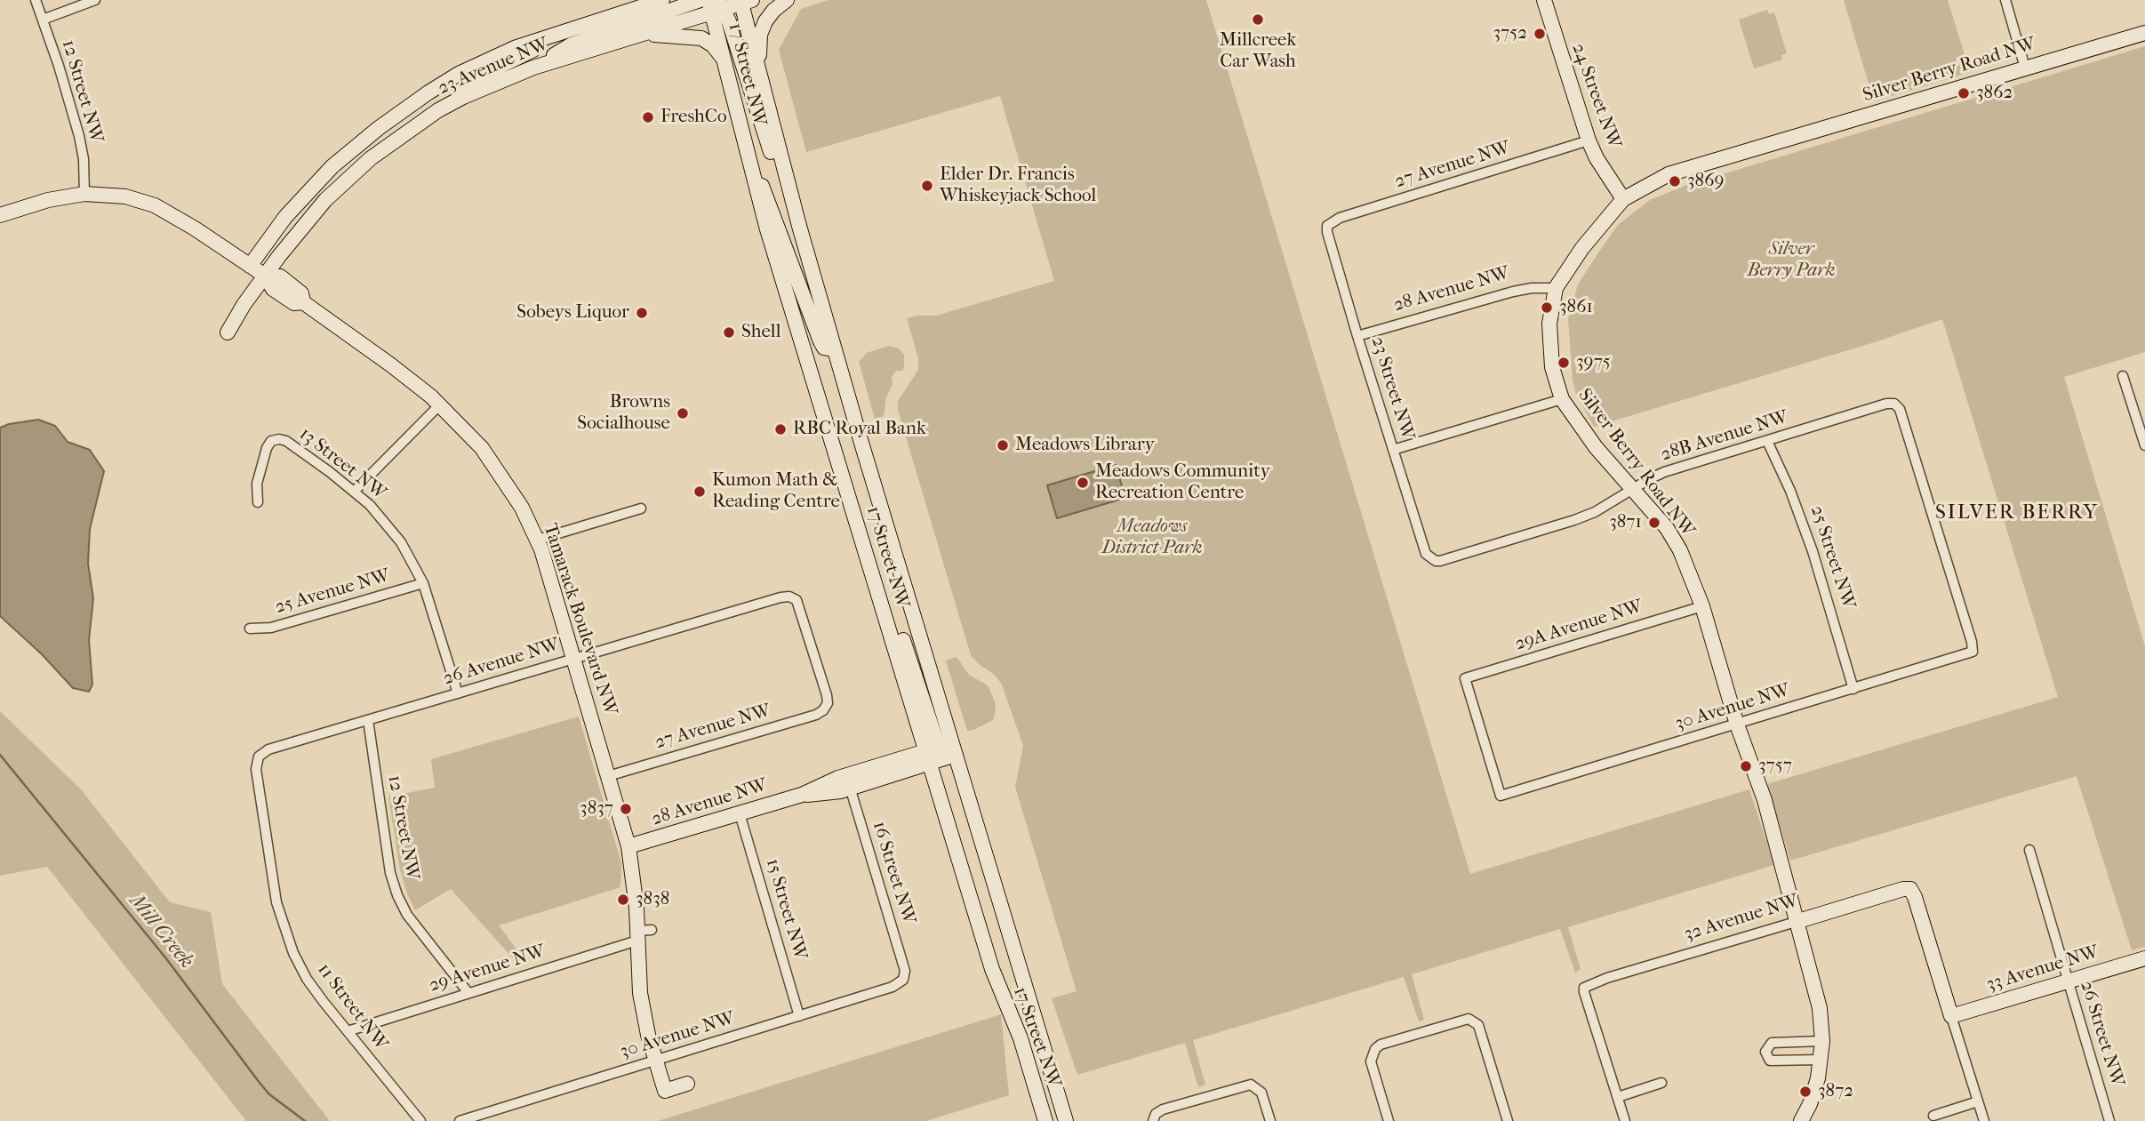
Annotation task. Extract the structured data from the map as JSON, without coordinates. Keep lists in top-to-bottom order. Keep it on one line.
{"streets":{"main road":["23 Avenue NW","Silver Berry Road NW","17 Street NW","24 Street NW","28 Avenue NW","Tamarack Boulevard NW","32 Avenue NW","33 Avenue NW"],"street":["12 Street NW","27 Avenue NW","23 Street NW","28B Avenue NW","13 Street NW","25 Street NW","25 Avenue NW","29A Avenue NW","26 Avenue NW","30 Avenue NW","16 Street NW","15 Street NW","29 Avenue NW","11 Street NW","26 Street NW"]},"crossings":[["23 Avenue NW","17 Street NW"],["23 Avenue NW","Tamarack Boulevard NW"],["Silver Berry Road NW","24 Street NW"],["Silver Berry Road NW","28 Avenue NW"],["Silver Berry Road NW","28B Avenue NW"],["Silver Berry Road NW","29A Avenue NW"],["Silver Berry Road NW","30 Avenue NW"],["Silver Berry Road NW","32 Avenue NW"],["17 Street NW","28 Avenue NW"],["12 Street NW","Tamarack Boulevard NW"],["12 Street NW","26 Avenue NW"],["12 Street NW","29 Avenue NW"],["24 Street NW","27 Avenue NW"],["27 Avenue NW","23 Street NW"],["27 Avenue NW","Tamarack Boulevard NW"],["27 Avenue NW","26 Avenue NW"],["28 Avenue NW","23 Street NW"],["28 Avenue NW","Tamarack Boulevard NW"],["28 Avenue NW","16 Street NW"],["28 Avenue NW","15 Street NW"],["23 Street NW","28B Avenue NW"],["28B Avenue NW","25 Street NW"],["28B Avenue NW","30 Avenue NW"],["13 Street NW","25 Avenue NW"],["13 Street NW","26 Avenue NW"],["25 Street NW","30 Avenue NW"],["Tamarack Boulevard NW","26 Avenue NW"],["Tamarack Boulevard NW","30 Avenue NW"],["Tamarack Boulevard NW","29 Avenue NW"],["29A Avenue NW","30 Avenue NW"],["26 Avenue NW","11 Street NW"],["30 Avenue NW","16 Street NW"],["30 Avenue NW","15 Street NW"],["32 Avenue NW","33 Avenue NW"],["29 Avenue NW","11 Street NW"],["33 Avenue NW","26 Street NW"]],"districts":["SILVER BERRY"],"water":["Mill Creek"],"parks":["Silver Berry Park","Meadows District Park"],"places":["Millcreek Car Wash","3752","3862","FreshCo","3869","Elder Dr. Francis Whiskeyjack School","3861","Sobeys Liquor","Shell","3975","Browns Socialhouse","RBC Royal Bank","Meadows Library","Meadows Community Recreation Centre","Kumon Math & Reading Centre","3871","3757","3837","3838","3872"]}
